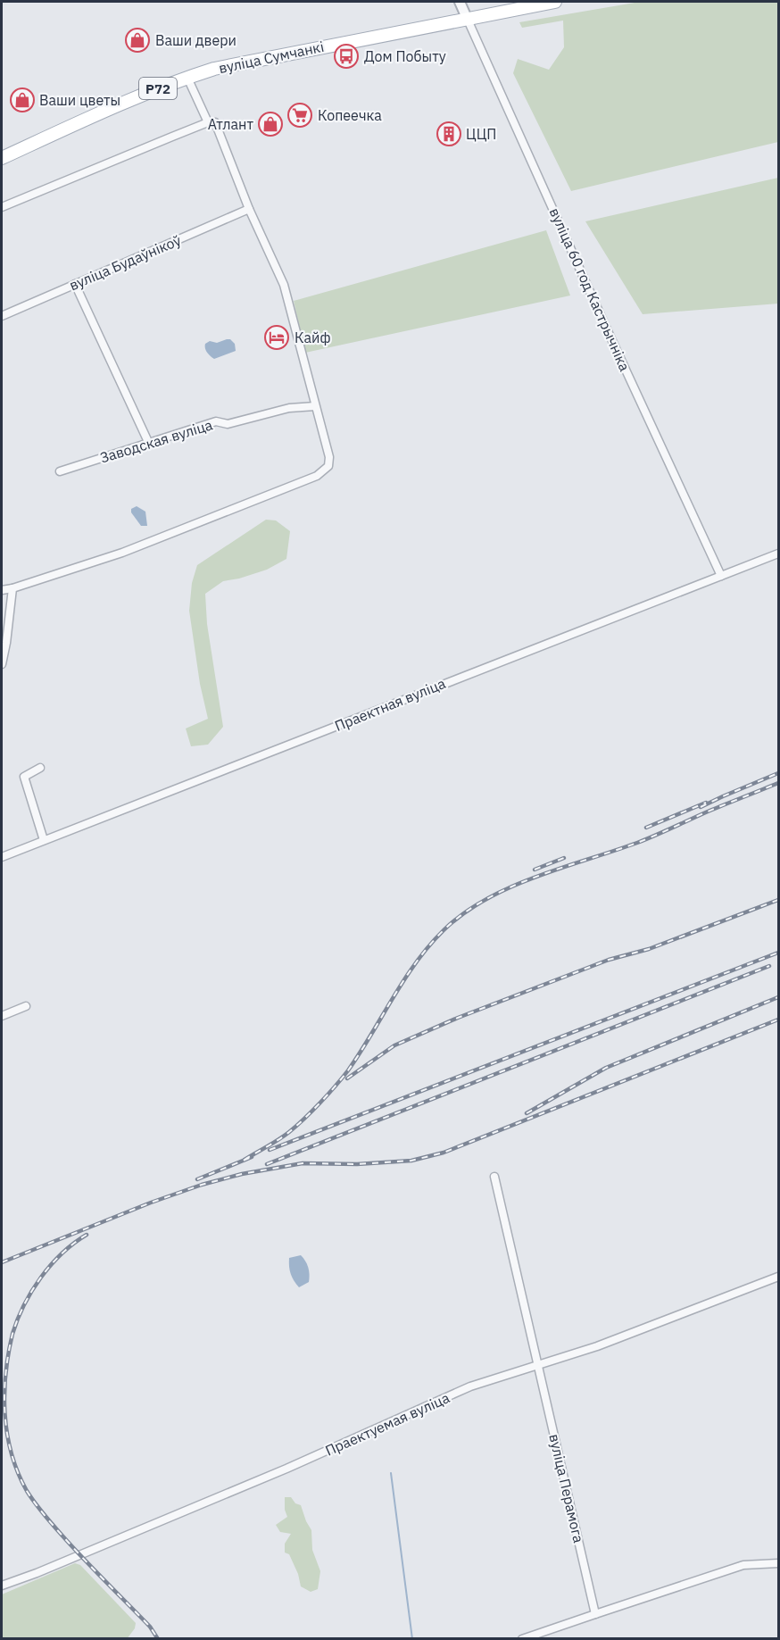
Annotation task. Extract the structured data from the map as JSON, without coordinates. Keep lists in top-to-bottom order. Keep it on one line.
{"streets":{"main road":["вуліца Сумчанкі","Р72"],"street":["вуліца Будаўнікоў","вуліца 60 год Кастрычніка","Заводская вуліца","Праектная вуліца","Праектуемая вуліца","вуліца Перамога"]},"crossings":[["вуліца Сумчанкі","вуліца 60 год Кастрычніка"],["вуліца 60 год Кастрычніка","Праектная вуліца"],["Праектуемая вуліца","вуліца Перамога"]],"places":{"shop":["Ваши двери","Ваши цветы","Атлант"],"bus stop":["Дом Побыту"],"supermarket":["Копеечка"],"building":["ЦЦП"],"hotel":["Кайф"]}}
